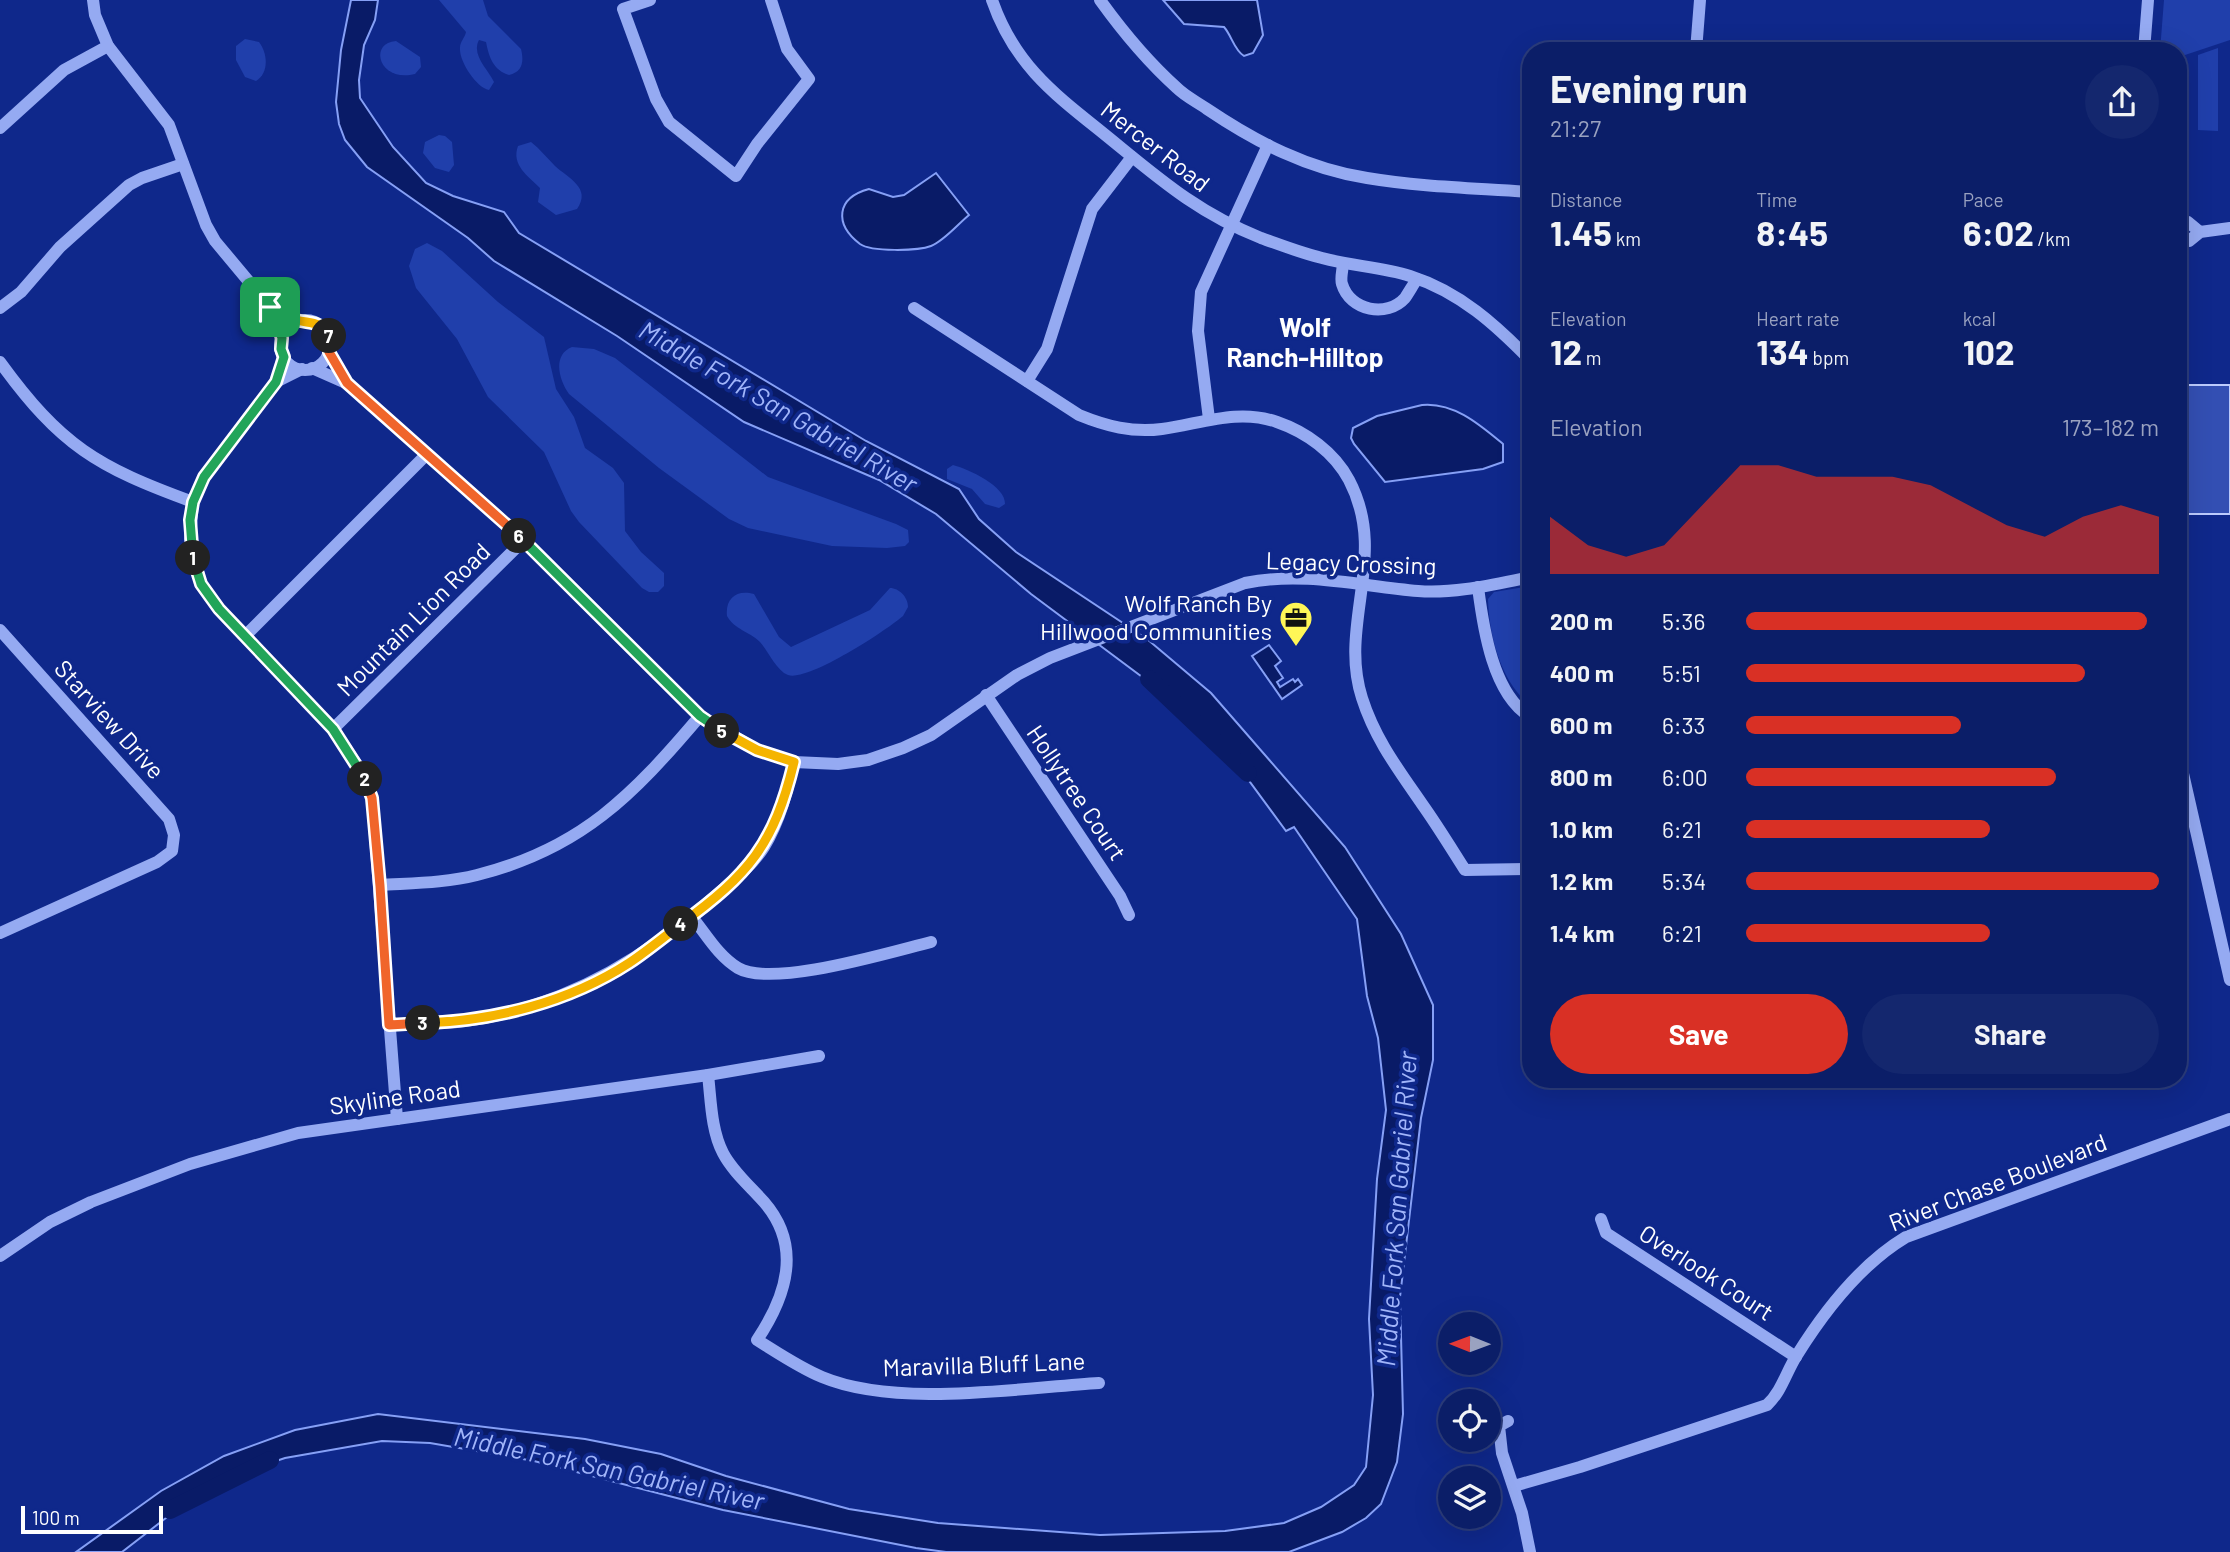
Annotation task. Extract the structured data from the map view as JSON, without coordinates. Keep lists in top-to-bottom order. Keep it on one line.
{"streets":{"street":["Mercer Road","Legacy Crossing","Mountain Lion Road","Starview Drive","Hollytree Court","Skyline Road","River Chase Boulevard","Overlook Court","Maravilla Bluff Lane"]},"crossings":[["Legacy Crossing","Mountain Lion Road"],["Legacy Crossing","Hollytree Court"],["Skyline Road","Maravilla Bluff Lane"],["River Chase Boulevard","Overlook Court"]],"districts":["Wolf Ranch-Hilltop"],"water":["Middle Fork San Gabriel River"],"places":{"office":["Wolf Ranch By Hillwood Communities"]},"scale_bar":"100 m","north":"left","page":{"heading":["Evening run","21:27"],"stats":[["Distance","1.45 km"],["Time","8:45"],["Pace","6:02 /km"],["Elevation","12 m"],["Heart rate","134 bpm"],["kcal","102"]],"pins":["7","6","1","5","2","4","3"],"chart":["Elevation","173–182 m"],"list":[{"name":"200 m","note":"5:36"},{"name":"400 m","note":"5:51"},{"name":"600 m","note":"6:33"},{"name":"800 m","note":"6:00"},{"name":"1.0 km","note":"6:21"},{"name":"1.2 km","note":"5:34"},{"name":"1.4 km","note":"6:21"}],"buttons":["Save","Share"],"scale":"100 m"}}
